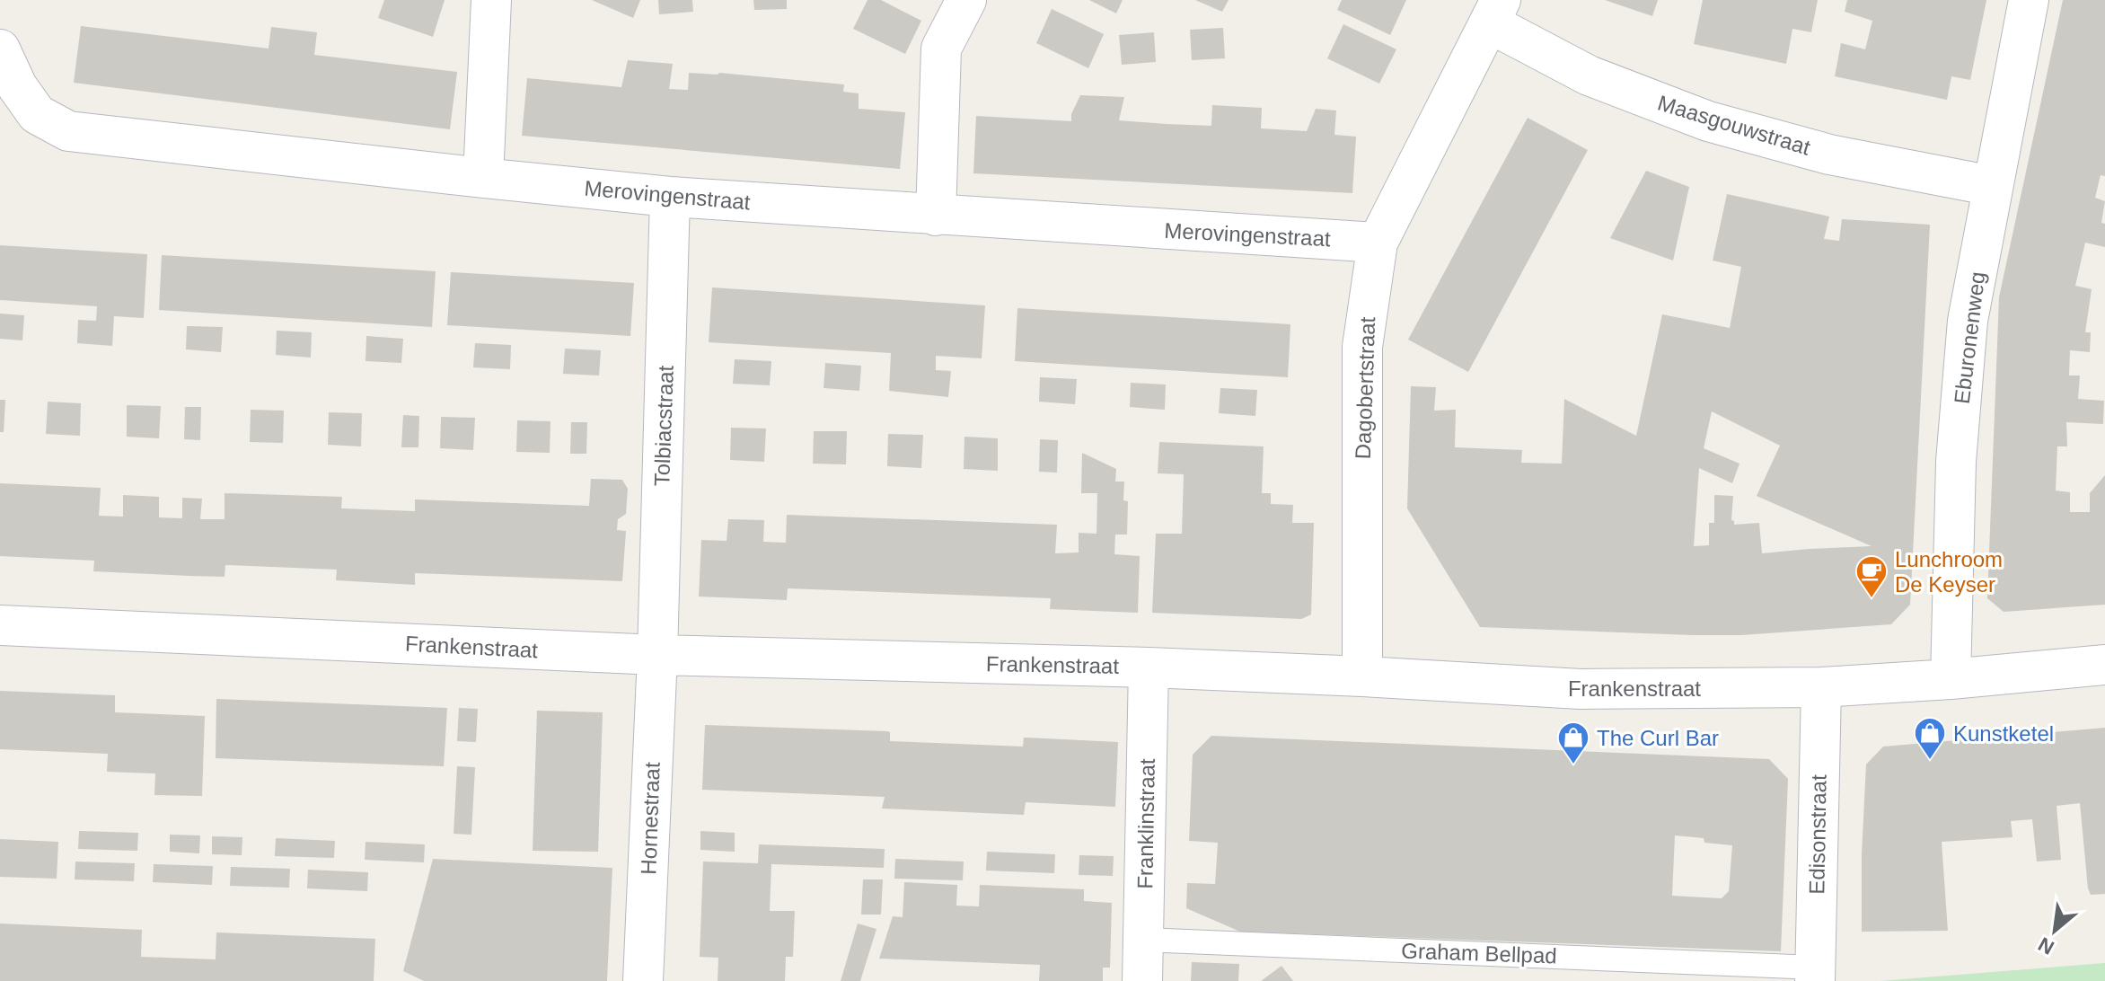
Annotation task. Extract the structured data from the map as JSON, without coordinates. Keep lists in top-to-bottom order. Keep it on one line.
{"streets":{"street":["Maasgouwstraat","Merovingenstraat","Eburonenweg","Dagobertstraat","Tolbiacstraat","Frankenstraat","Hornestraat","Franklinstraat","Edisonstraat"],"lane":["Graham Bellpad"]},"crossings":[["Maasgouwstraat","Eburonenweg"],["Maasgouwstraat","Dagobertstraat"],["Merovingenstraat","Dagobertstraat"],["Merovingenstraat","Tolbiacstraat"],["Eburonenweg","Frankenstraat"],["Dagobertstraat","Frankenstraat"],["Tolbiacstraat","Frankenstraat"],["Tolbiacstraat","Hornestraat"],["Frankenstraat","Hornestraat"],["Frankenstraat","Franklinstraat"],["Frankenstraat","Edisonstraat"],["Franklinstraat","Graham Bellpad"],["Edisonstraat","Graham Bellpad"]],"places":{"cafe":["Lunchroom De Keyser"],"shop":["Kunstketel","The Curl Bar"]},"north":"bottom left"}
